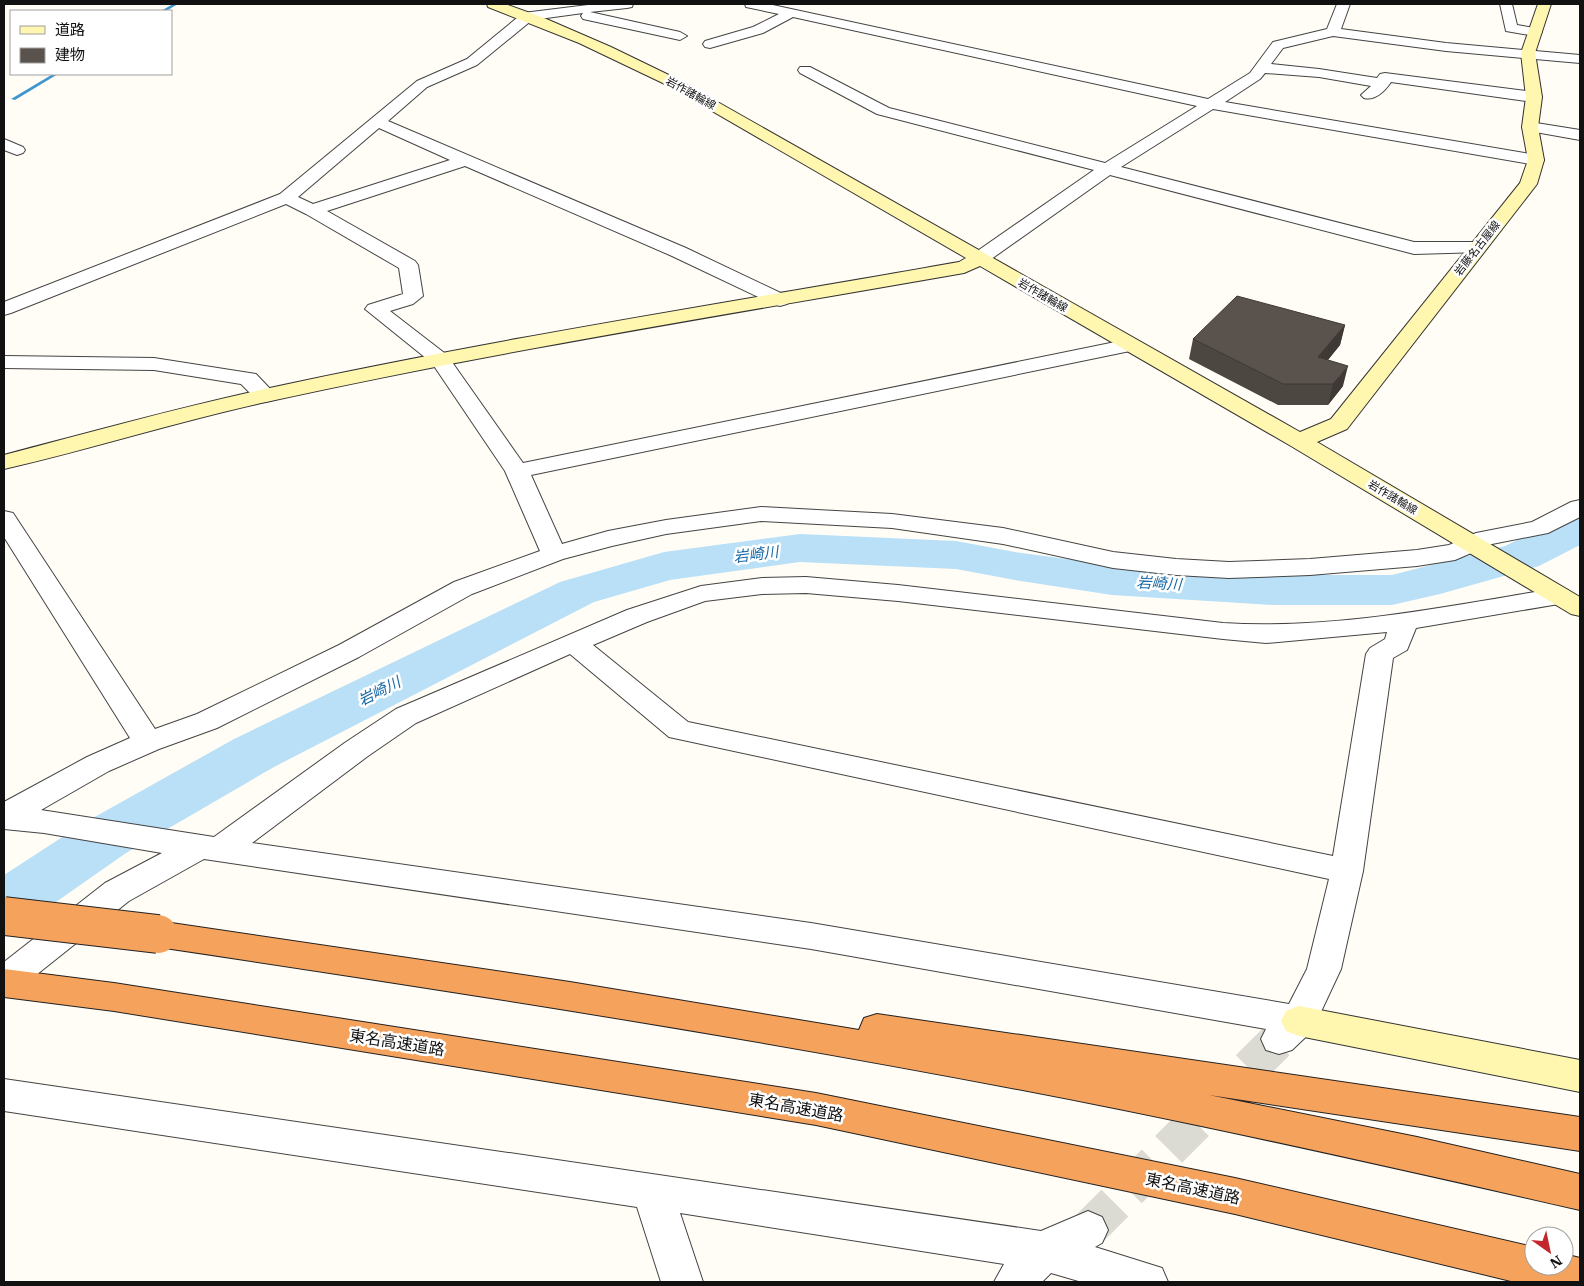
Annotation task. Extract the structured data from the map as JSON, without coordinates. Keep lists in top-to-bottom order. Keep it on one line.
{"streets":{"highway":["東名高速道路"],"main road":["岩作諸輪線","岩藤名古屋線"]},"crossings":[["岩作諸輪線","岩藤名古屋線"]],"water":["岩崎川"],"legend":["道路","建物"],"north":"bottom right"}
